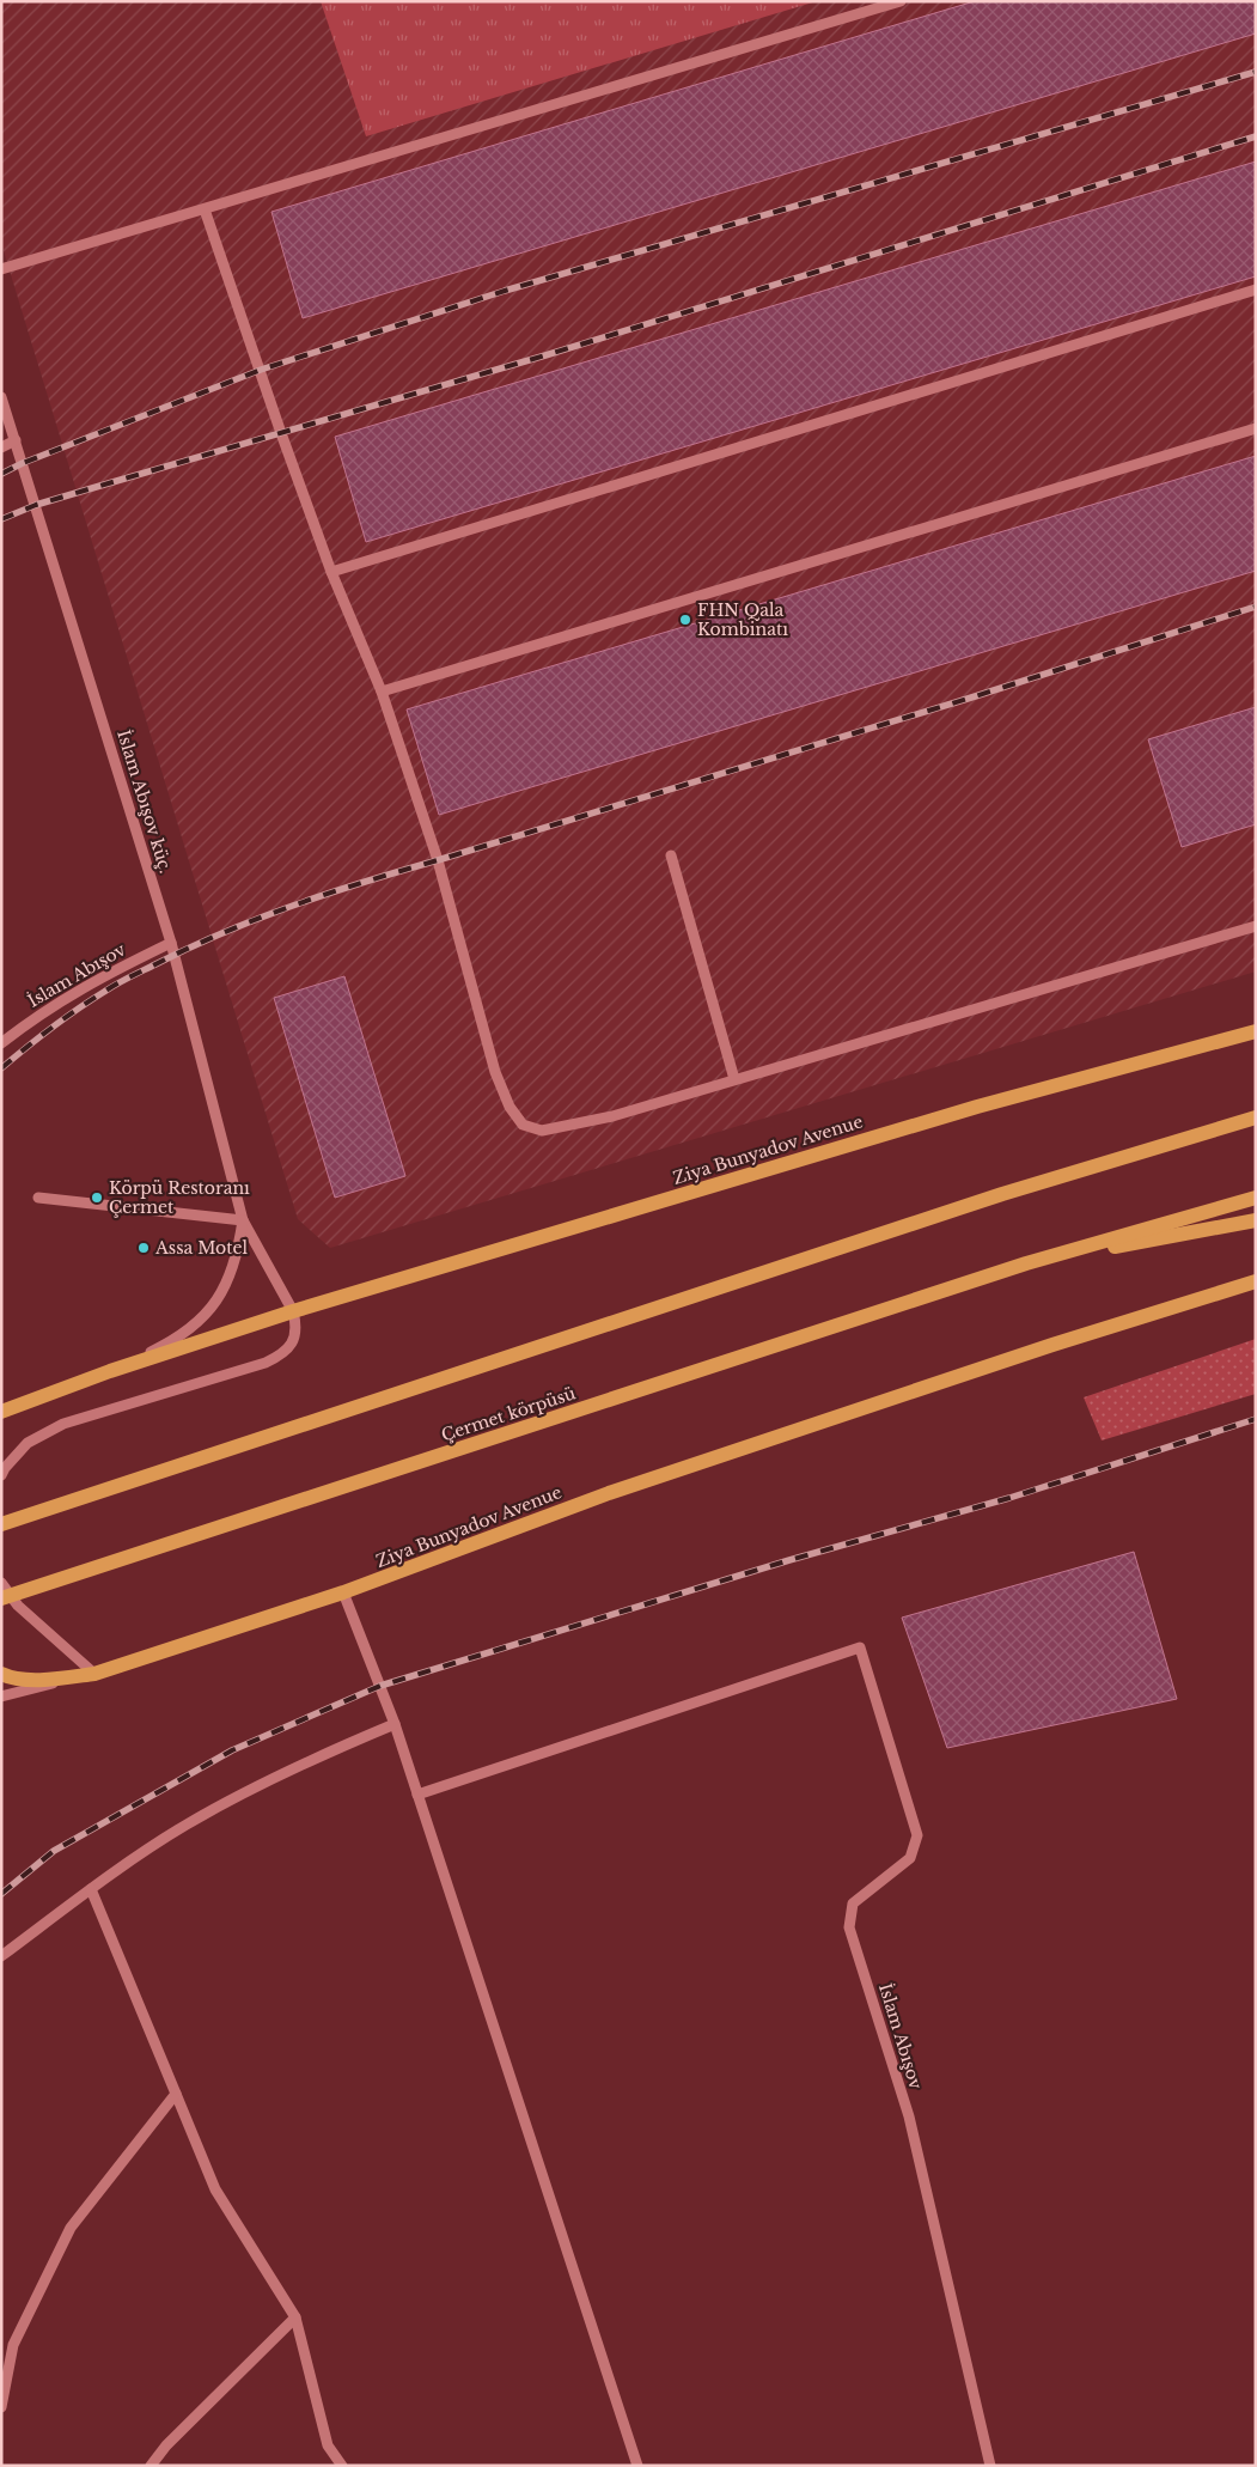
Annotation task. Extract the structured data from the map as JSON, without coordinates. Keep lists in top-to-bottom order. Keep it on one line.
{"streets":{"main road":["Ziya Bunyadov Avenue","Çermet körpüsü"],"street":["İslam Abışov küç.","İslam Abışov"]},"crossings":[["İslam Abışov küç.","İslam Abışov"]],"places":["FHN Qala Kombinatı","Körpü Restoranı Çermet","Assa Motel"]}
